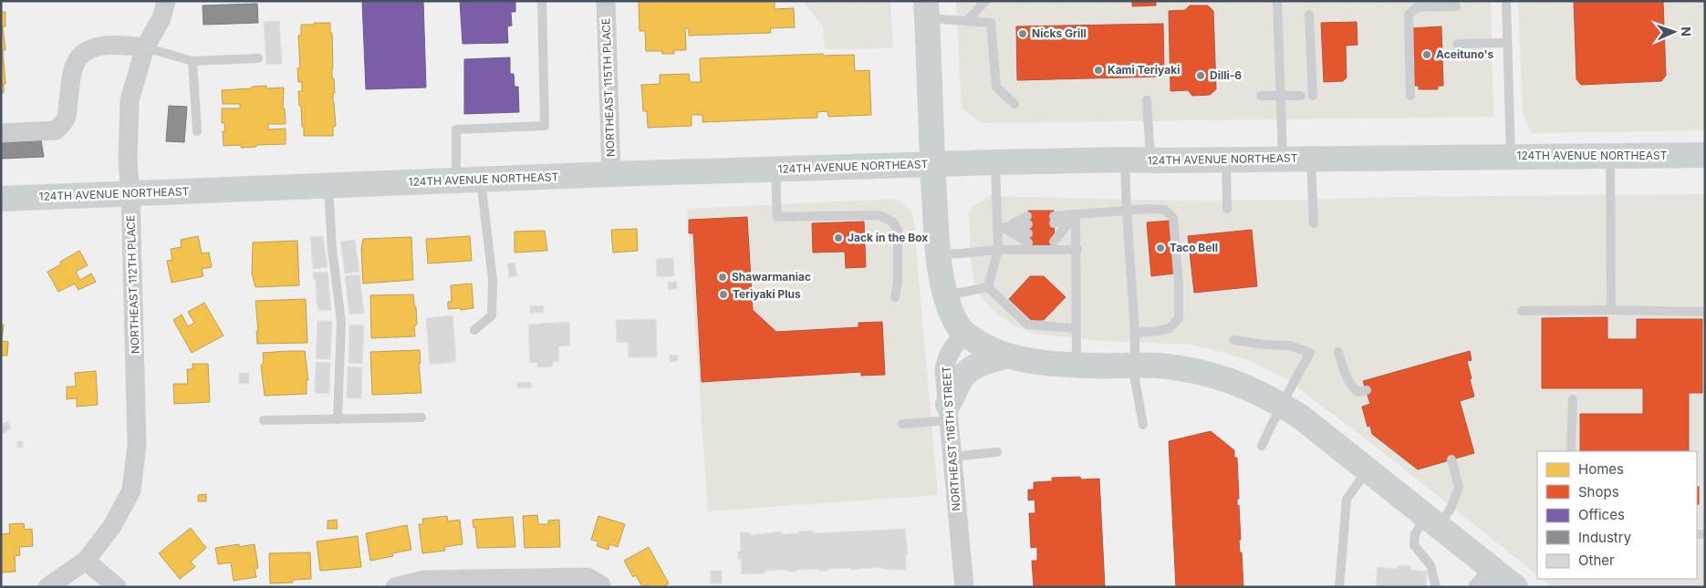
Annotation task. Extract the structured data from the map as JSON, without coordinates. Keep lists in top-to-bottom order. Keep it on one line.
{"streets":{"main road":["124TH AVENUE NORTHEAST"],"street":["NORTHEAST 115TH PLACE","NORTHEAST 112TH PLACE","NORTHEAST 116TH STREET"]},"crossings":[["NORTHEAST 115TH PLACE","124TH AVENUE NORTHEAST"],["124TH AVENUE NORTHEAST","NORTHEAST 112TH PLACE"]],"places":["Nicks Grill","Aceituno's","Kami Teriyaki","Dilli-6","Jack in the Box","Taco Bell","Shawarmaniac","Teriyaki Plus"],"legend":["Homes","Shops","Offices","Industry","Other"],"north":"right"}
